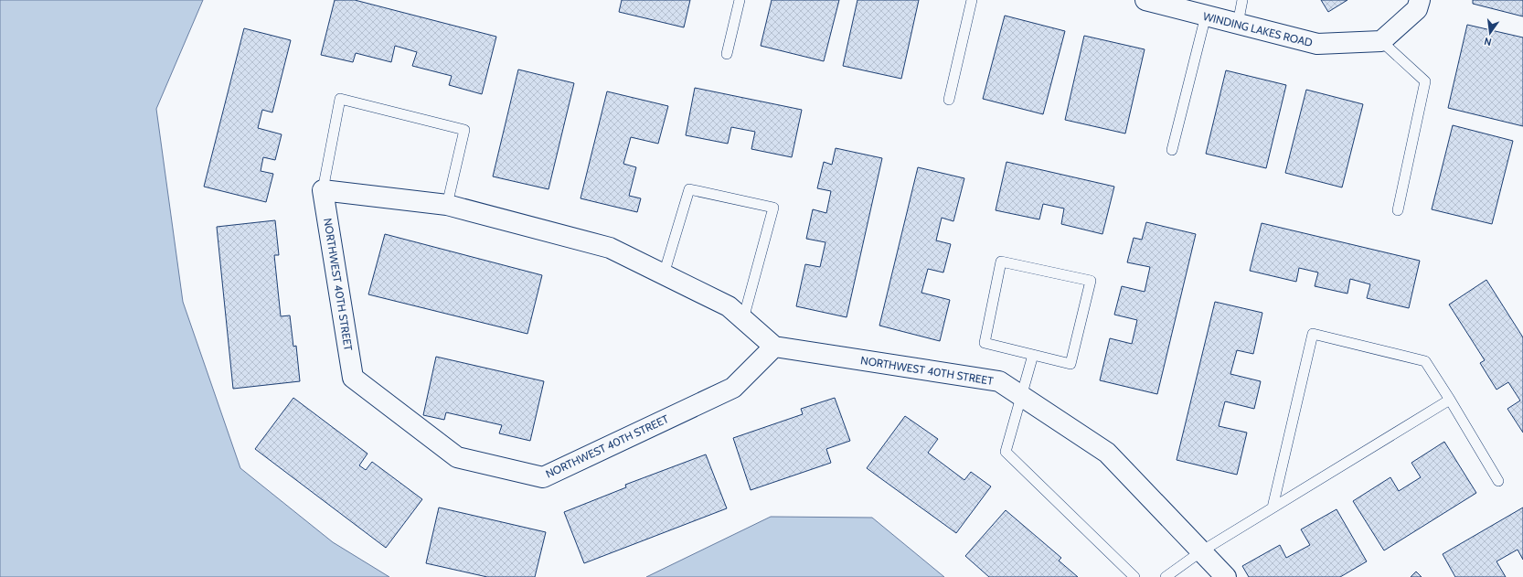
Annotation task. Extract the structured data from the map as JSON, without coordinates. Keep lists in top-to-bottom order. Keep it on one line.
{"streets":{"street":["WINDING LAKES ROAD","NORTHWEST 40TH STREET"]},"north":"bottom"}
